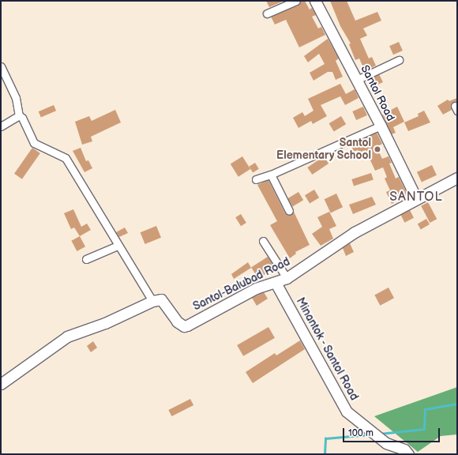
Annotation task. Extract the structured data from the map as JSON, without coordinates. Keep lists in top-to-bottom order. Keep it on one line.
{"streets":{"street":["Santol Road","Santol-Balubad Road","Minantok - Santol Road"]},"crossings":[["Santol Road","Santol-Balubad Road"],["Santol-Balubad Road","Minantok - Santol Road"]],"districts":["SANTOL"],"places":["Santol Elementary School"],"scale_bar":"100 m"}
